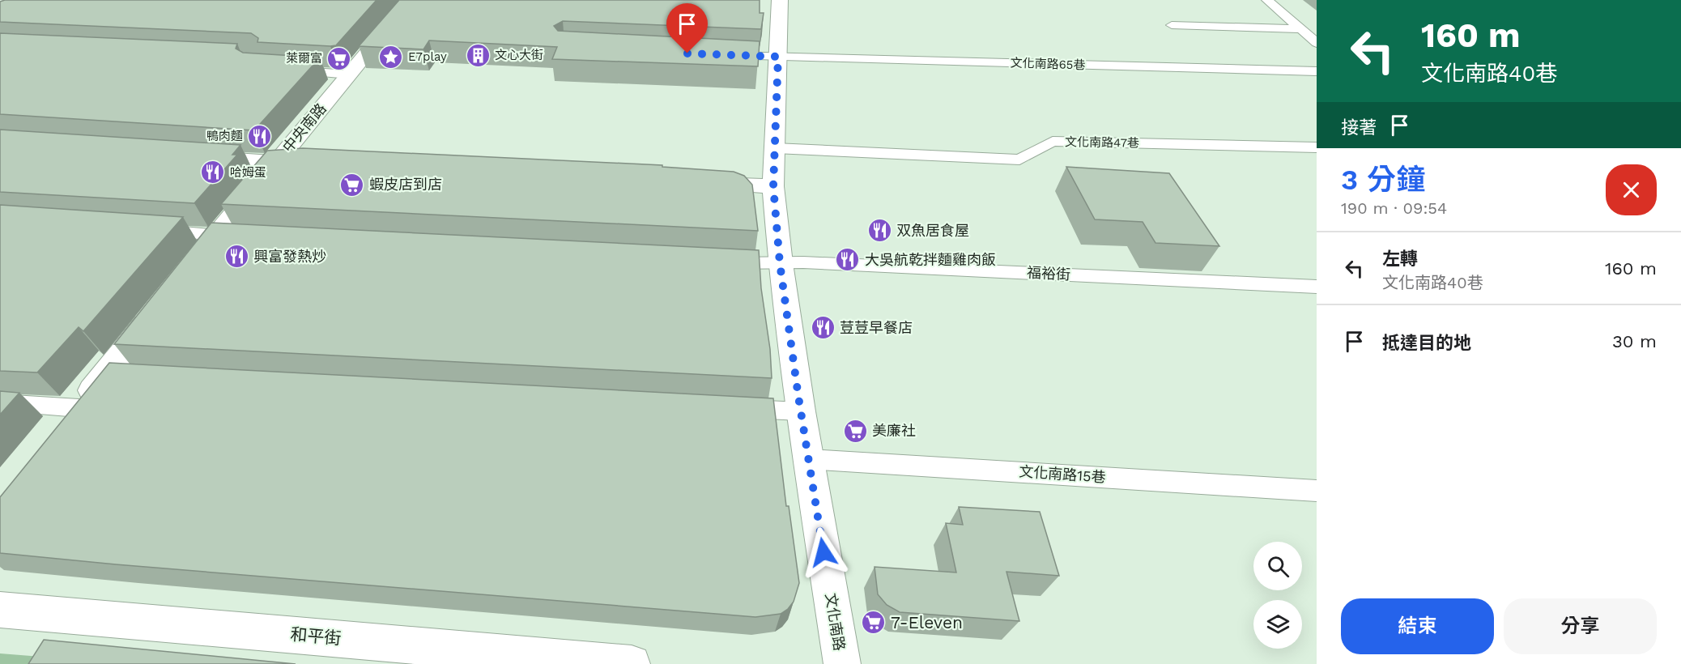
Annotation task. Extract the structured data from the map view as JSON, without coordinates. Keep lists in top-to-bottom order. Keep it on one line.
{"streets":{"street":["中央南路","文化南路","和平街"],"lane":["文化南路65巷","文化南路47巷","福裕街","文化南路15巷"]},"crossings":[["文化南路65巷","文化南路"],["文化南路47巷","文化南路"],["福裕街","文化南路"],["文化南路15巷","文化南路"]],"places":{"building":["文心大街"],"place":["E7play"],"supermarket":["萊爾富","蝦皮店到店","美廉社","7-Eleven"],"restaurant":["鴨肉麵","哈姆蛋","双魚居食屋","興富發熱炒","大吳航乾拌麵雞肉飯","荳荳早餐店"]},"page":{"turn":["160 m","文化南路40巷"],"then":"接著","heading":["3 分鐘","190 m · 09:54"],"list":[{"name":"左轉","note":"文化南路40巷","value":"160 m"},{"name":"抵達目的地","value":"30 m"}],"buttons":["結束","分享"]}}
